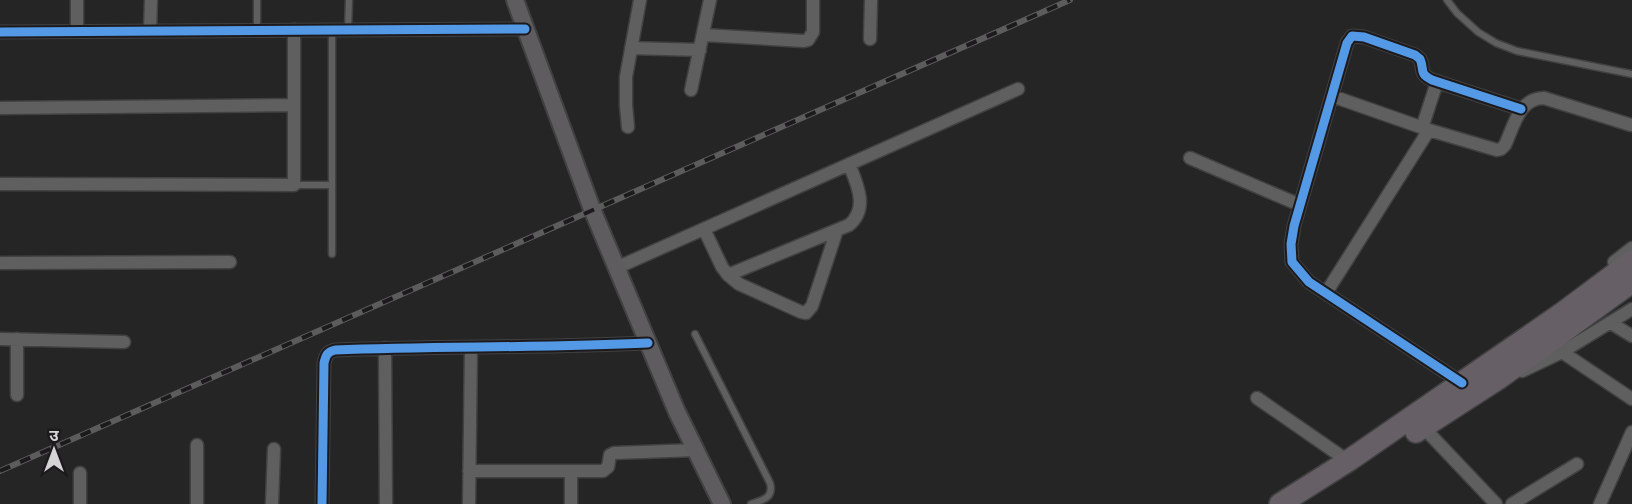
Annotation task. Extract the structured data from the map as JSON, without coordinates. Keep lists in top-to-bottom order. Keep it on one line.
{"north":"top"}
